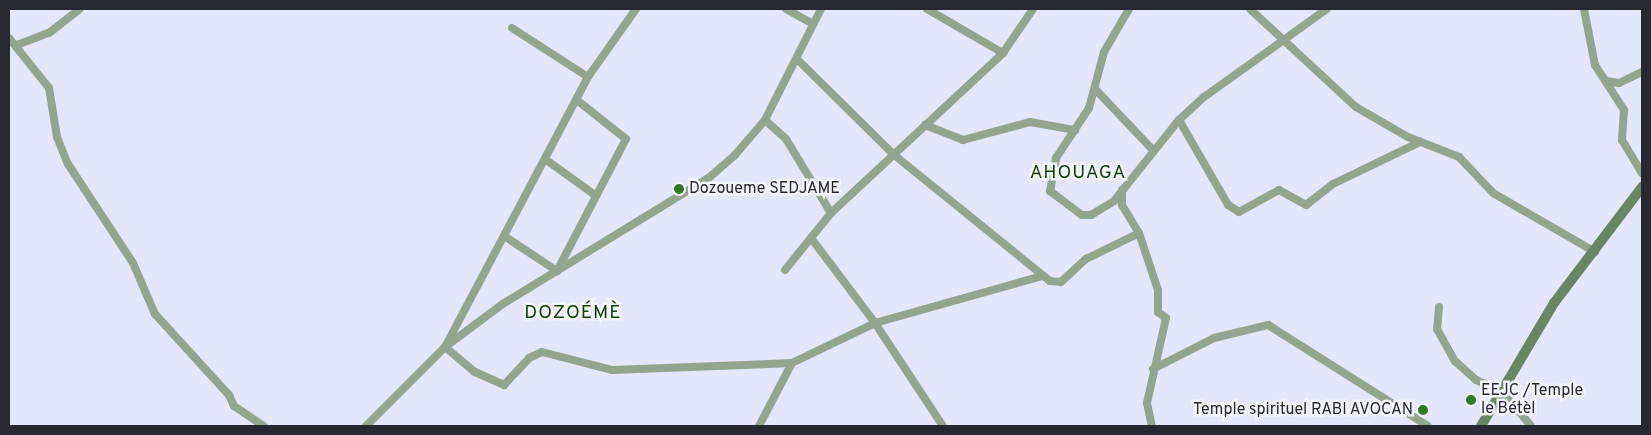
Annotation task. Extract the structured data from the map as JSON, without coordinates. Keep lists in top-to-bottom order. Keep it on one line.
{"districts":["AHOUAGA","DOZOÉMÈ"],"places":["Dozoueme SEDJAME","EEJC /Temple le Bétèl","Temple spirituel RABI AVOCAN"]}
